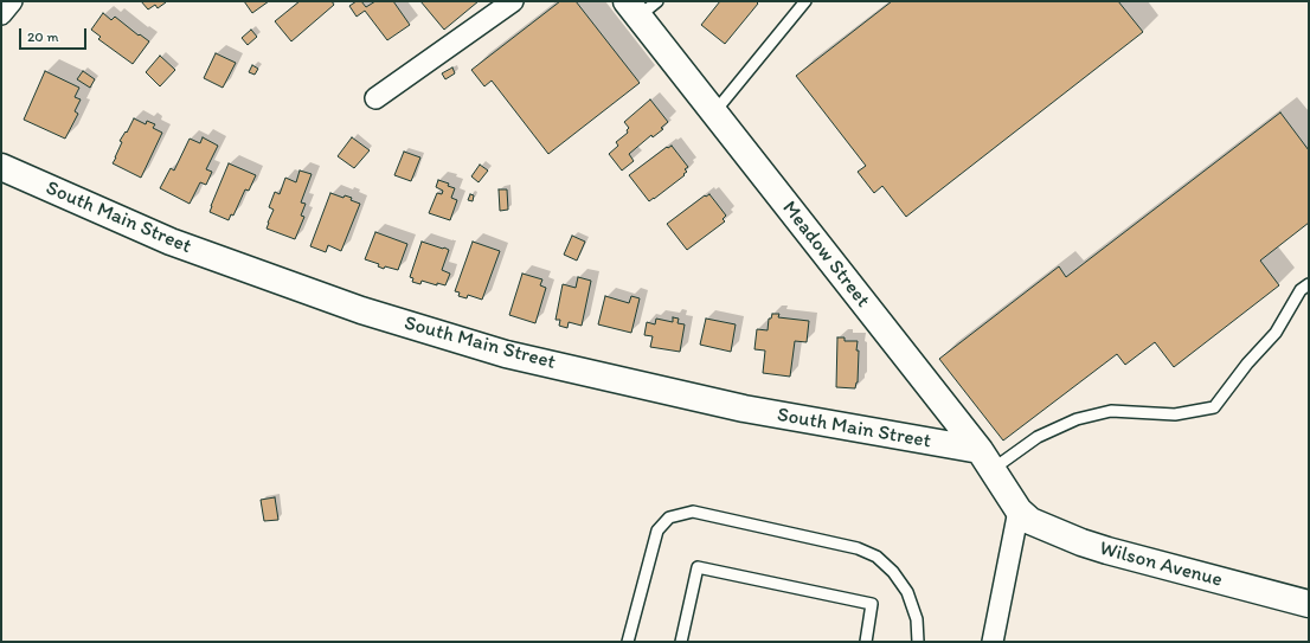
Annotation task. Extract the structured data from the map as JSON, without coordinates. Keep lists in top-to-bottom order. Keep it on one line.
{"streets":{"main road":["South Main Street","Meadow Street","Wilson Avenue"]},"crossings":[["South Main Street","Meadow Street"],["Meadow Street","Wilson Avenue"]],"scale_bar":"20 m"}
